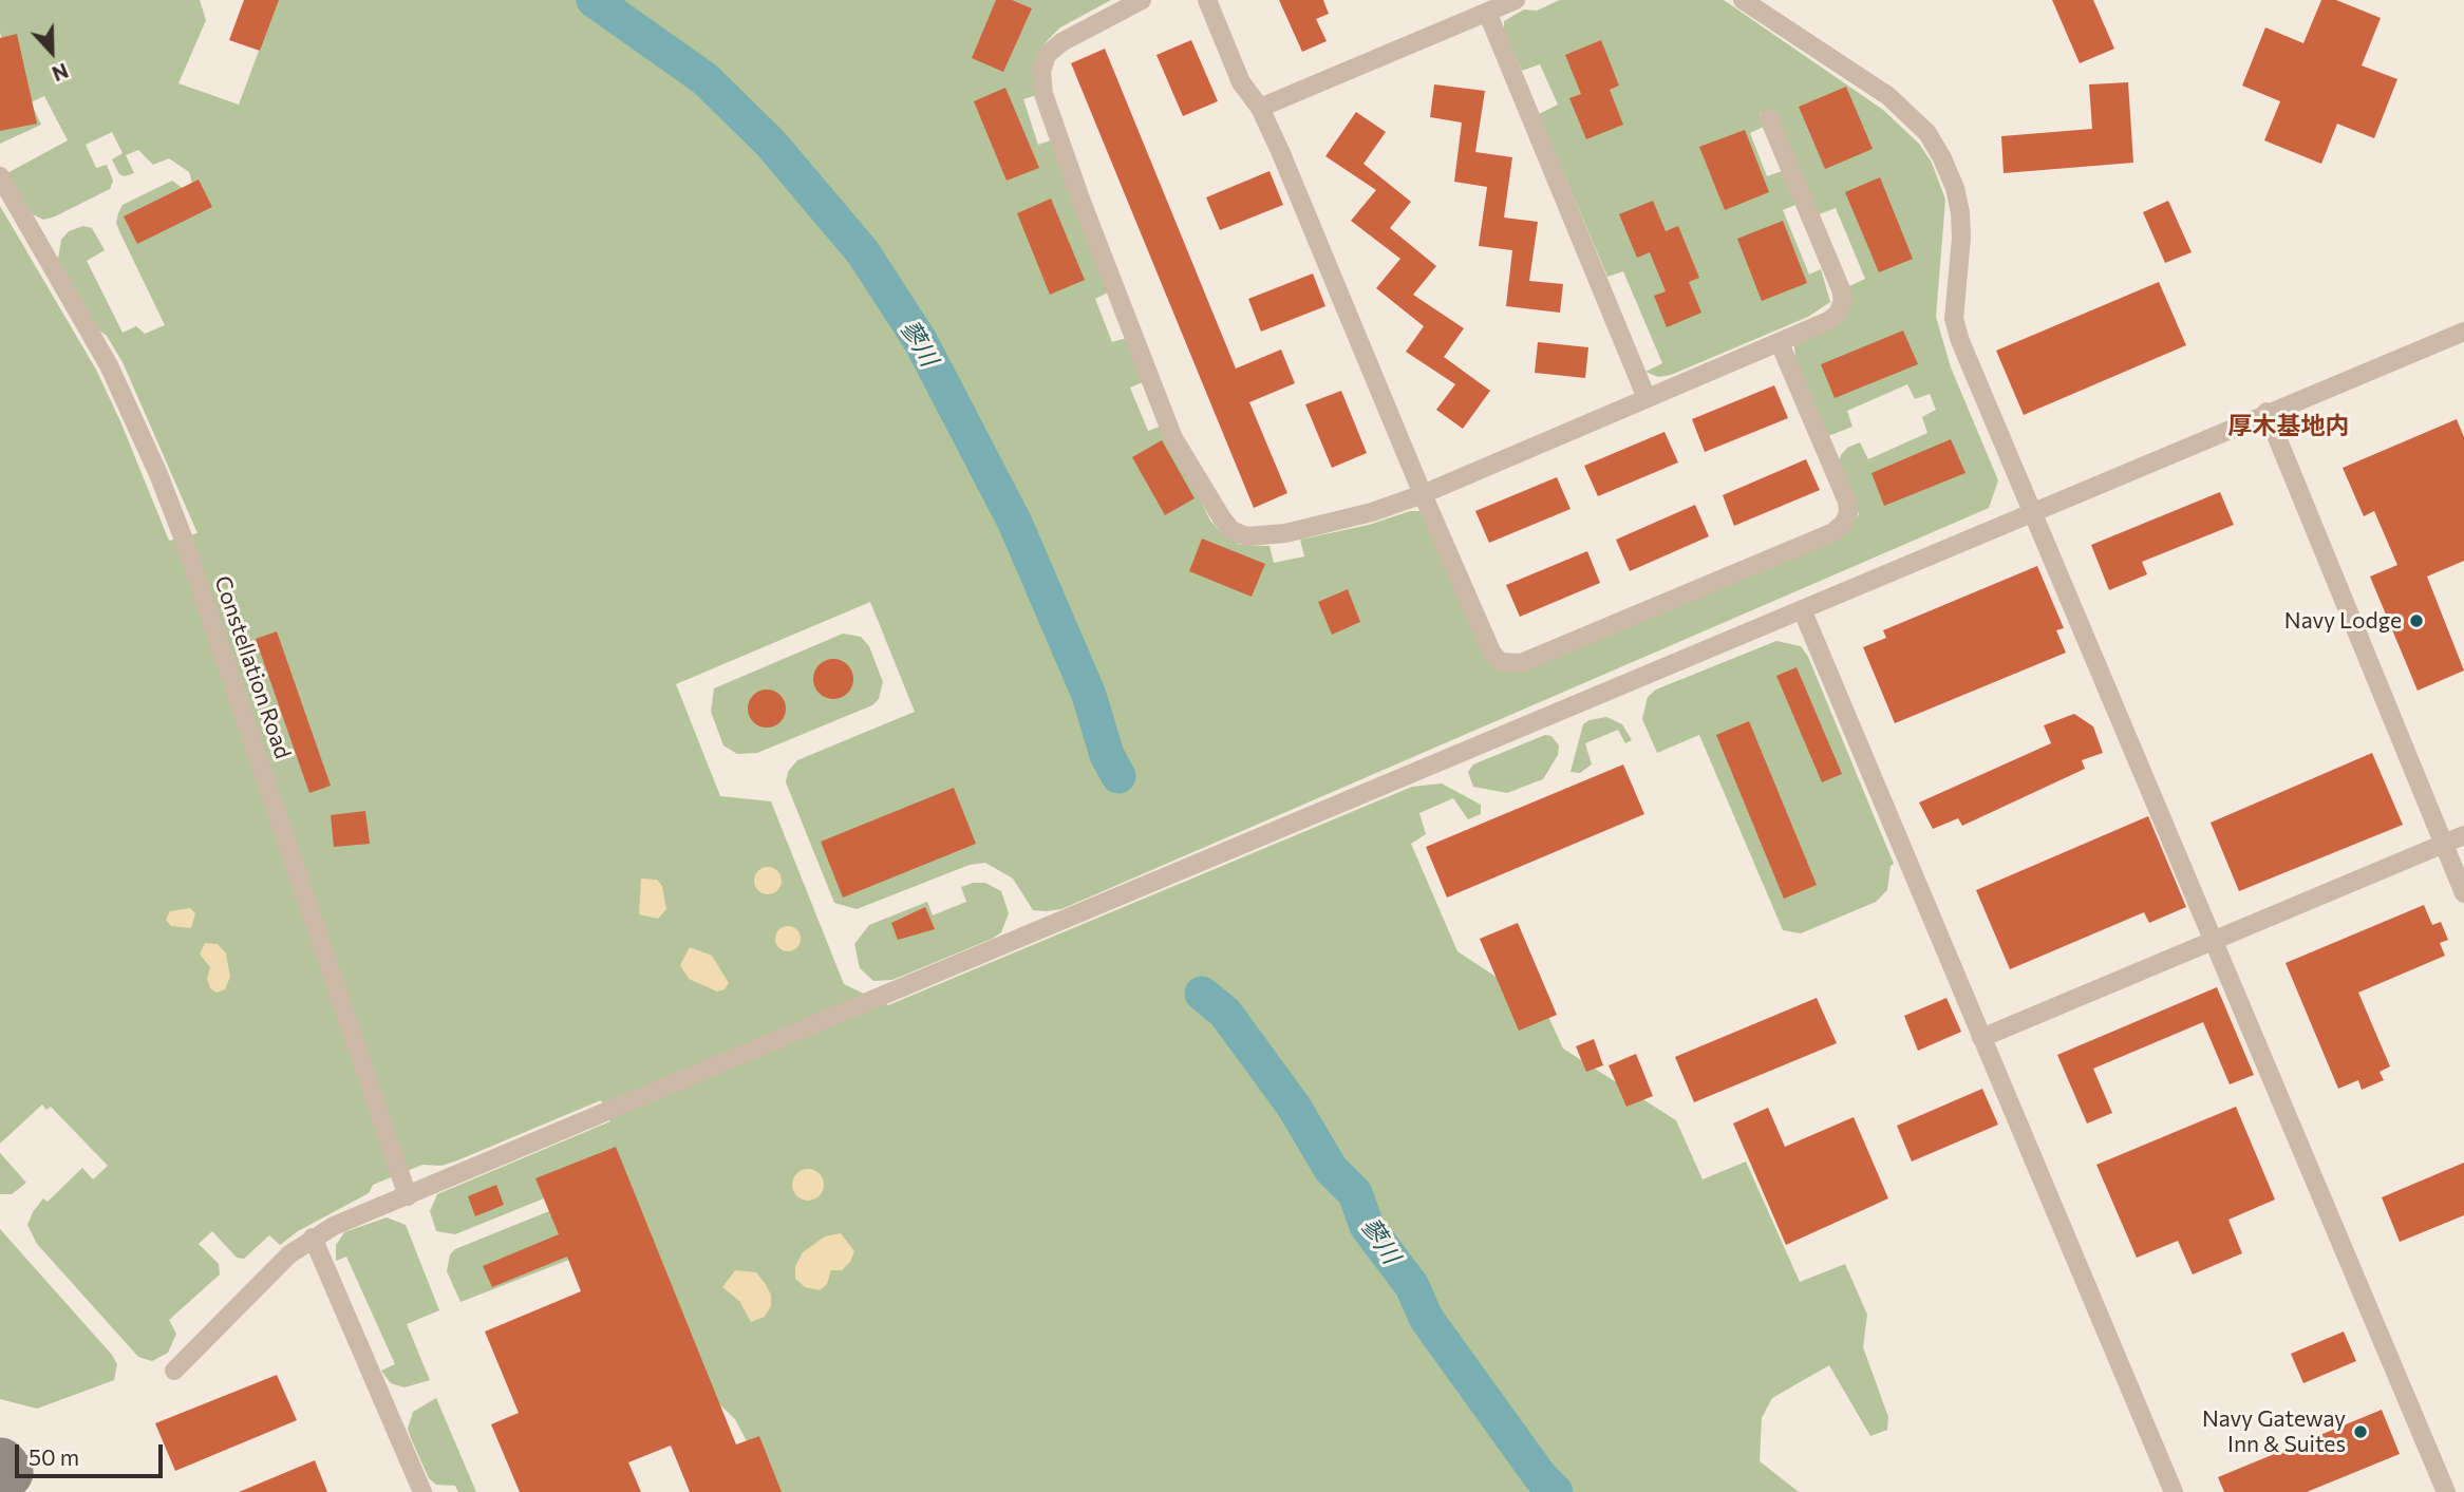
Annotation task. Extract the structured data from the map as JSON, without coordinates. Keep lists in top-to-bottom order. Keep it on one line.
{"streets":{"lane":["Constellation Road"]},"districts":["厚木基地内"],"water":["蓼川"],"places":["Navy Lodge","Navy Gateway Inn & Suites"],"scale_bar":"50 m","north":"bottom"}
